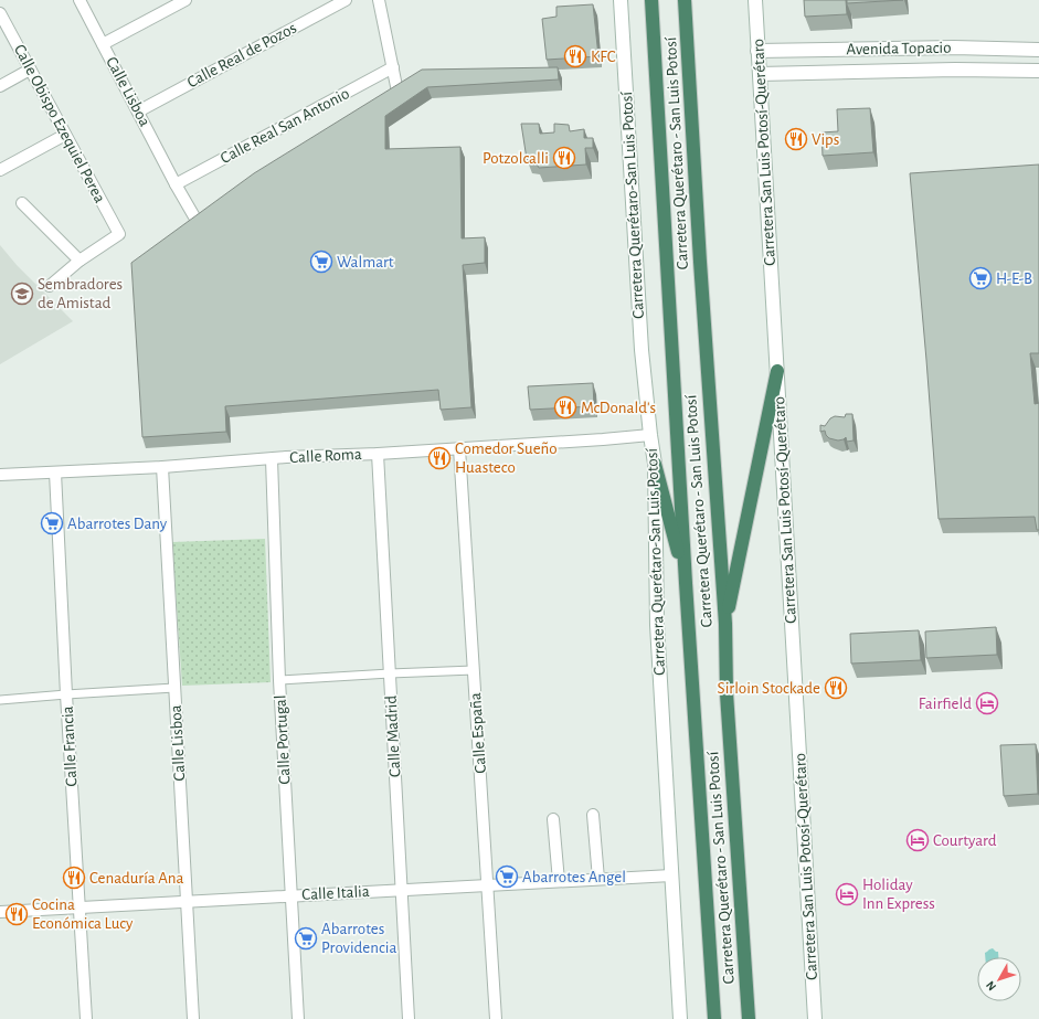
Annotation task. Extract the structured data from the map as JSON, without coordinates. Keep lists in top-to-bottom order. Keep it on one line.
{"streets":{"highway":["Carretera Querétaro - San Luis Potosí"],"main road":["Avenida Topacio","Carretera San Luis Potosí-Querétaro","Carretera Querétaro-San Luis Potosí"],"street":["Calle Real de Pozos","Calle Lisboa","Calle Obispo Ezequiel Perea","Calle Real San Antonio","Calle Roma","Calle España","Calle Madrid","Calle Portugal","Calle Francia","Calle Italia"]},"crossings":[["Avenida Topacio","Carretera San Luis Potosí-Querétaro"],["Calle Real de Pozos","Calle Lisboa"],["Calle Lisboa","Calle Real San Antonio"],["Calle Lisboa","Calle Roma"],["Calle Lisboa","Calle Italia"],["Carretera Querétaro-San Luis Potosí","Calle Roma"],["Carretera Querétaro-San Luis Potosí","Calle Italia"],["Calle Roma","Calle España"],["Calle Roma","Calle Madrid"],["Calle Roma","Calle Portugal"],["Calle Roma","Calle Francia"],["Calle España","Calle Italia"],["Calle Madrid","Calle Italia"],["Calle Portugal","Calle Italia"],["Calle Francia","Calle Italia"]],"places":{"restaurant":["KFC","Vips","Potzolcalli","McDonald's","Comedor Sueño Huasteco","Sirloin Stockade","Cenaduría Ana","Cocina Económica Lucy"],"supermarket":["Walmart","H-E-B","Abarrotes Dany","Abarrotes Angel","Abarrotes Providencia"],"school or university":["Sembradores de Amistad"],"hotel":["Fairfield","Courtyard","Holiday Inn Express"]},"north":"bottom left"}
